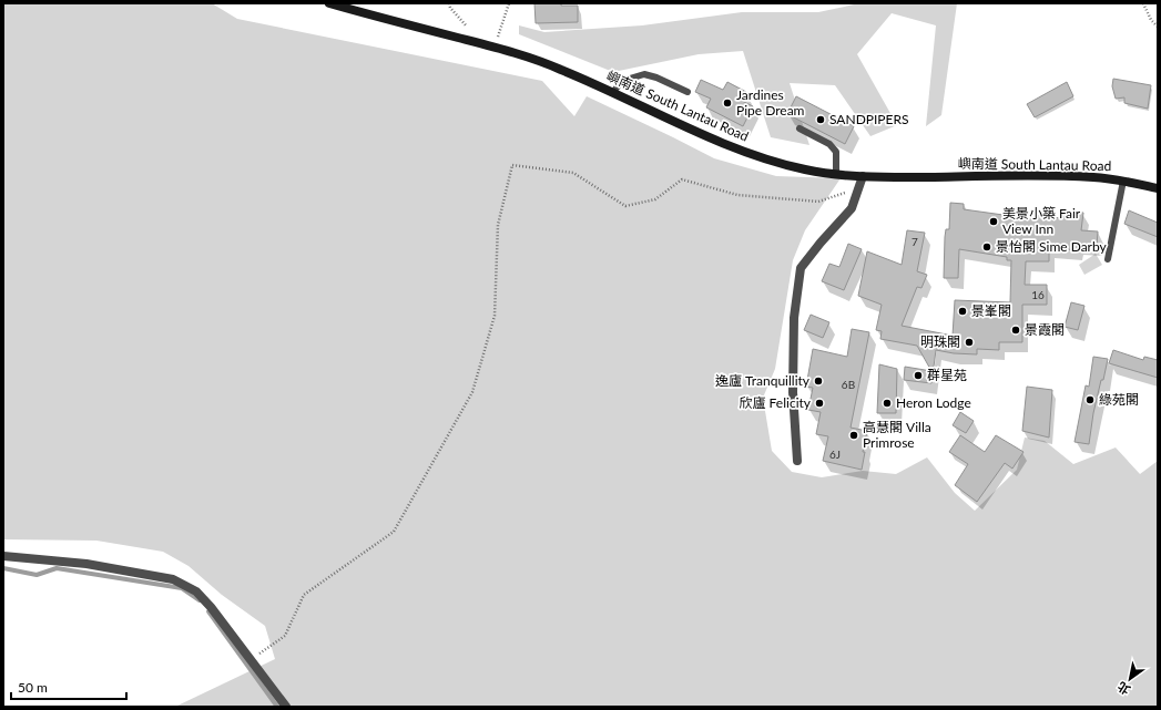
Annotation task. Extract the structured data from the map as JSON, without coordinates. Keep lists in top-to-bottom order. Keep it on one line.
{"streets":{"main road":["嶼南道 South Lantau Road"]},"places":["Jardines Pipe Dream","SANDPIPERS","美景小築 Fair View Inn","景怡閣 Sime Darby","景峯閣","景霞閣","明珠閣","群星苑","逸廬 Tranquillity","綠苑閣","欣廬 Felicity","Heron Lodge","高慧閣 Villa Primrose"],"house_numbers":["7","16","6B","6J"],"scale_bar":"50 m","north":"bottom left"}
